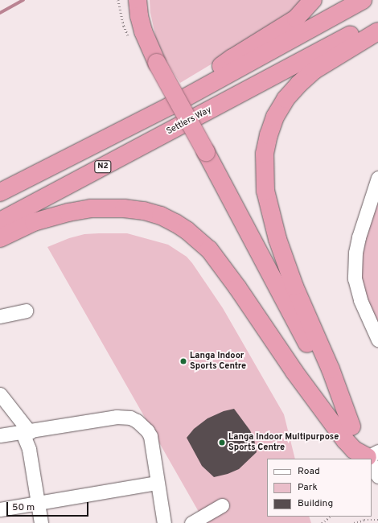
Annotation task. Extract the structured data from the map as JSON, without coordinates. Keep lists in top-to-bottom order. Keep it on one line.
{"streets":{"highway":["Settlers Way","N2"]},"places":["Langa Indoor Sports Centre","Langa Indoor Multipurpose Sports Centre"],"legend":["Road","Park","Building"],"scale_bar":"50 m"}
